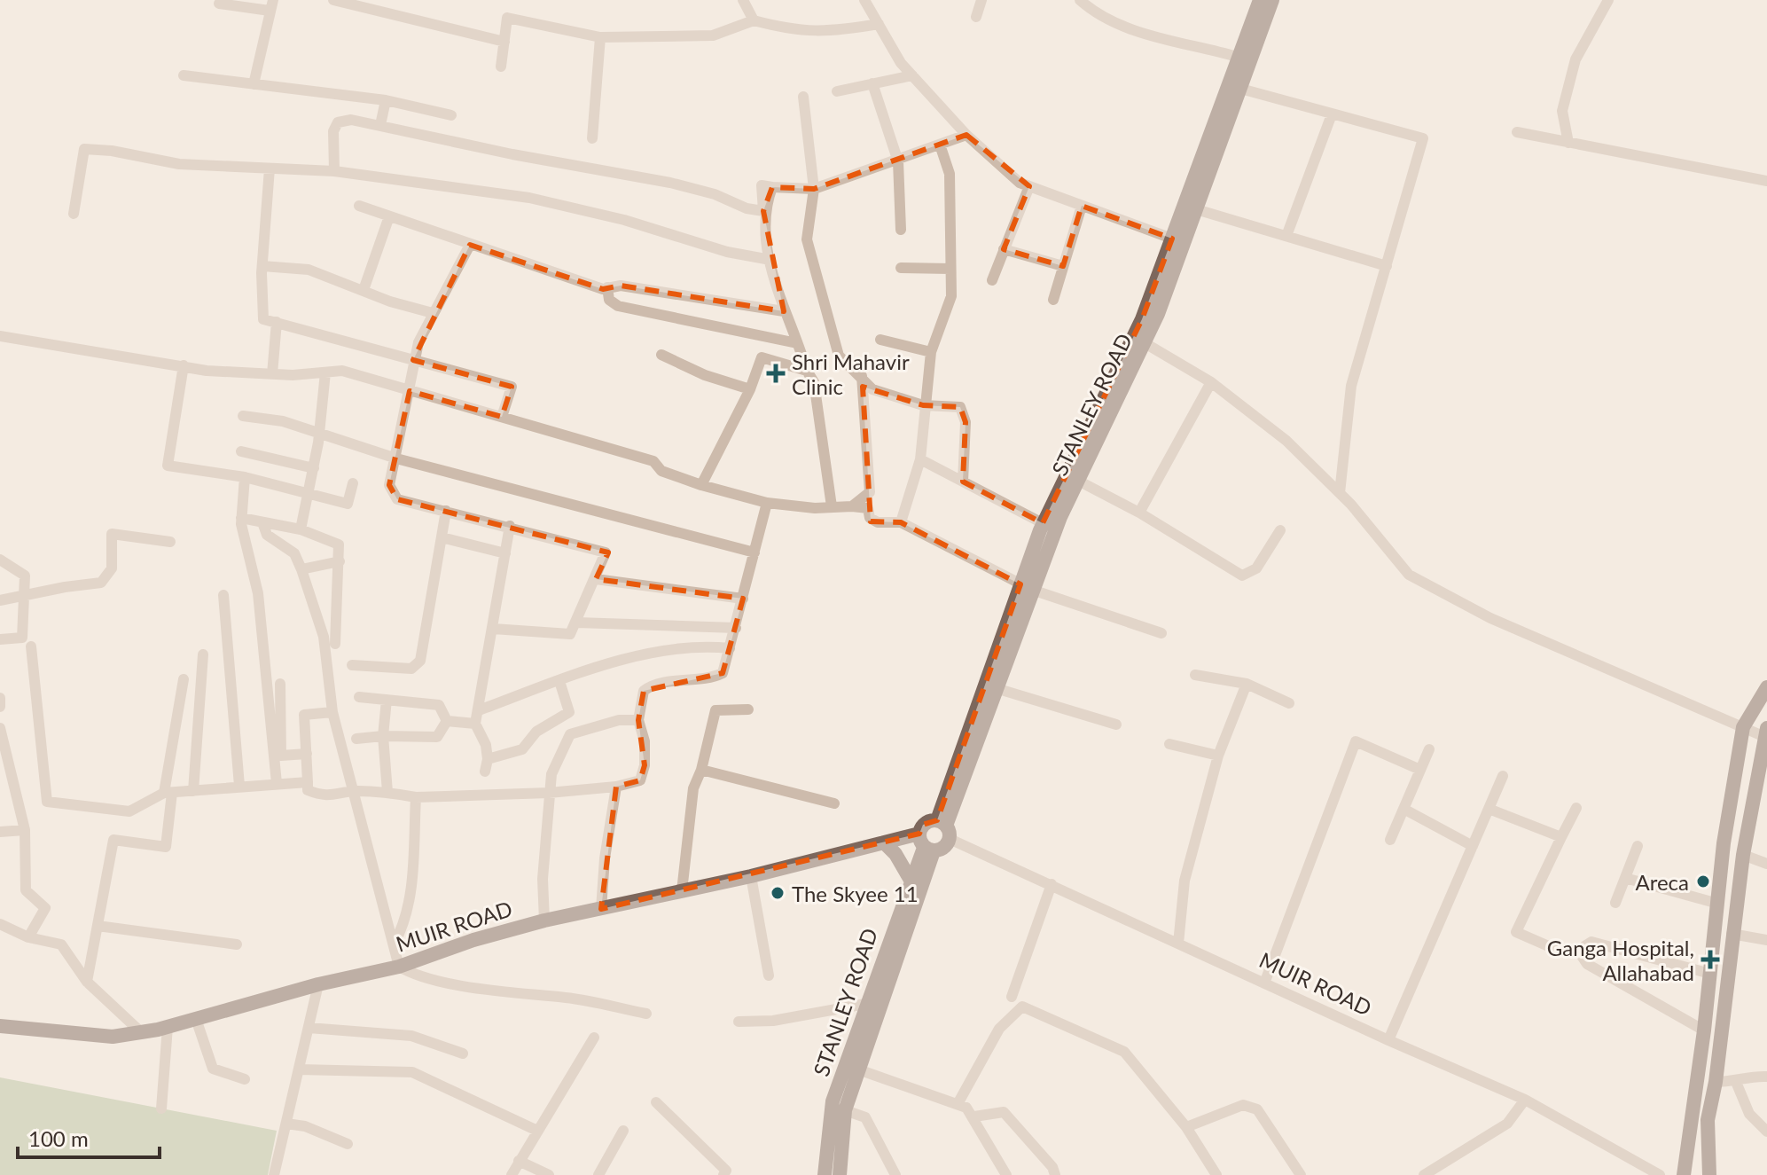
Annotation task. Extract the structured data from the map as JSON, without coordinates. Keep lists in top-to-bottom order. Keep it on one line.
{"streets":{"main road":["STANLEY ROAD","MUIR ROAD"]},"crossings":[["STANLEY ROAD","MUIR ROAD"]],"places":{"health":["Shri Mahavir Clinic","Ganga Hospital, Allahabad"],"other":["Areca","The Skyee 11"]},"scale_bar":"100 m"}
